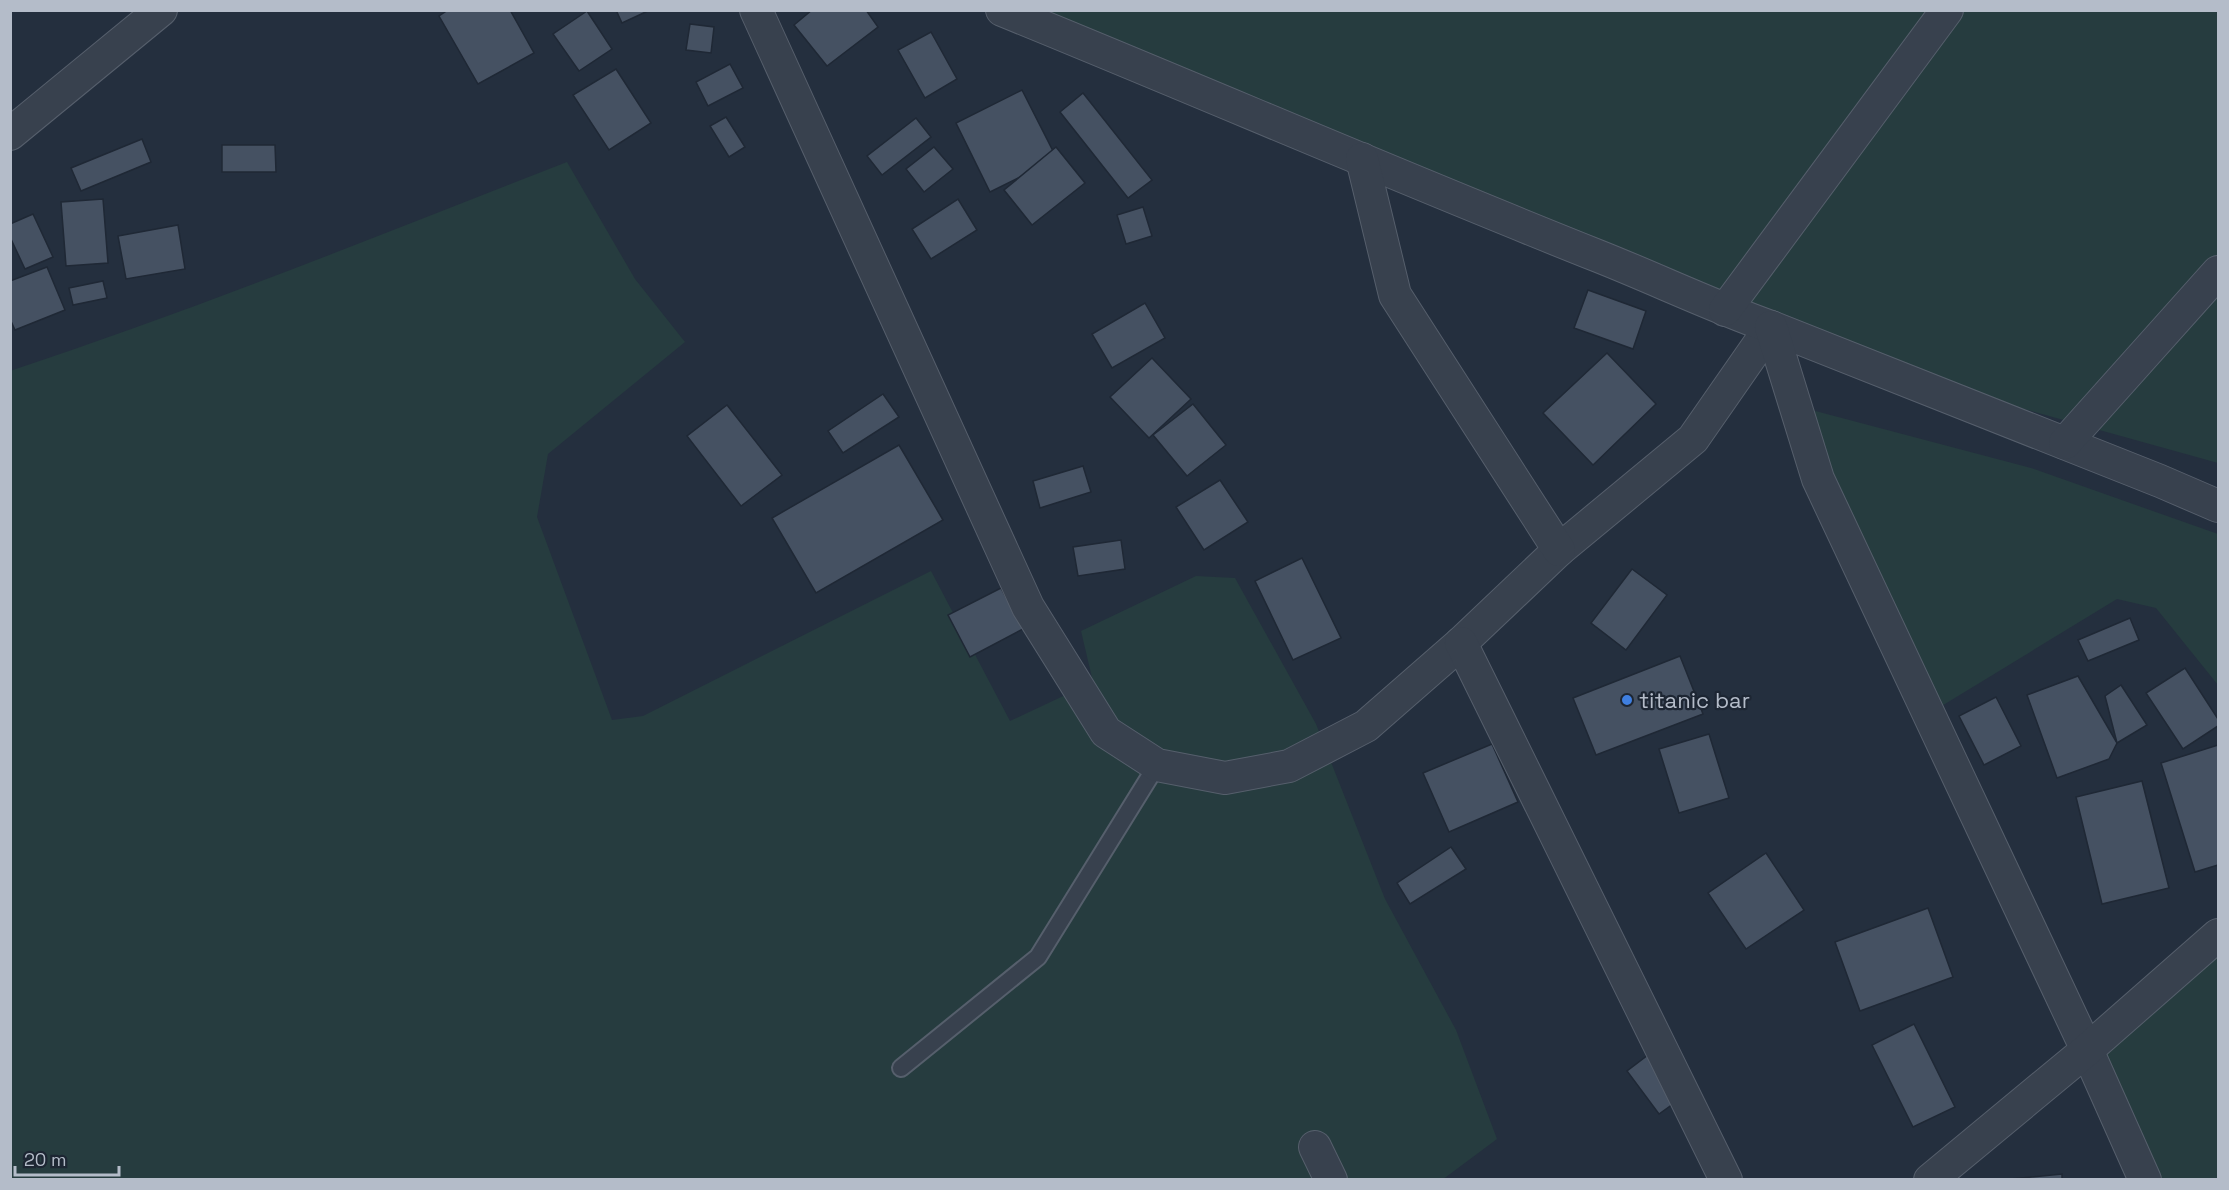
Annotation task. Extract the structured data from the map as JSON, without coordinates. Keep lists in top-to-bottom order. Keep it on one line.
{"places":["titanic bar"],"scale_bar":"20 m"}
